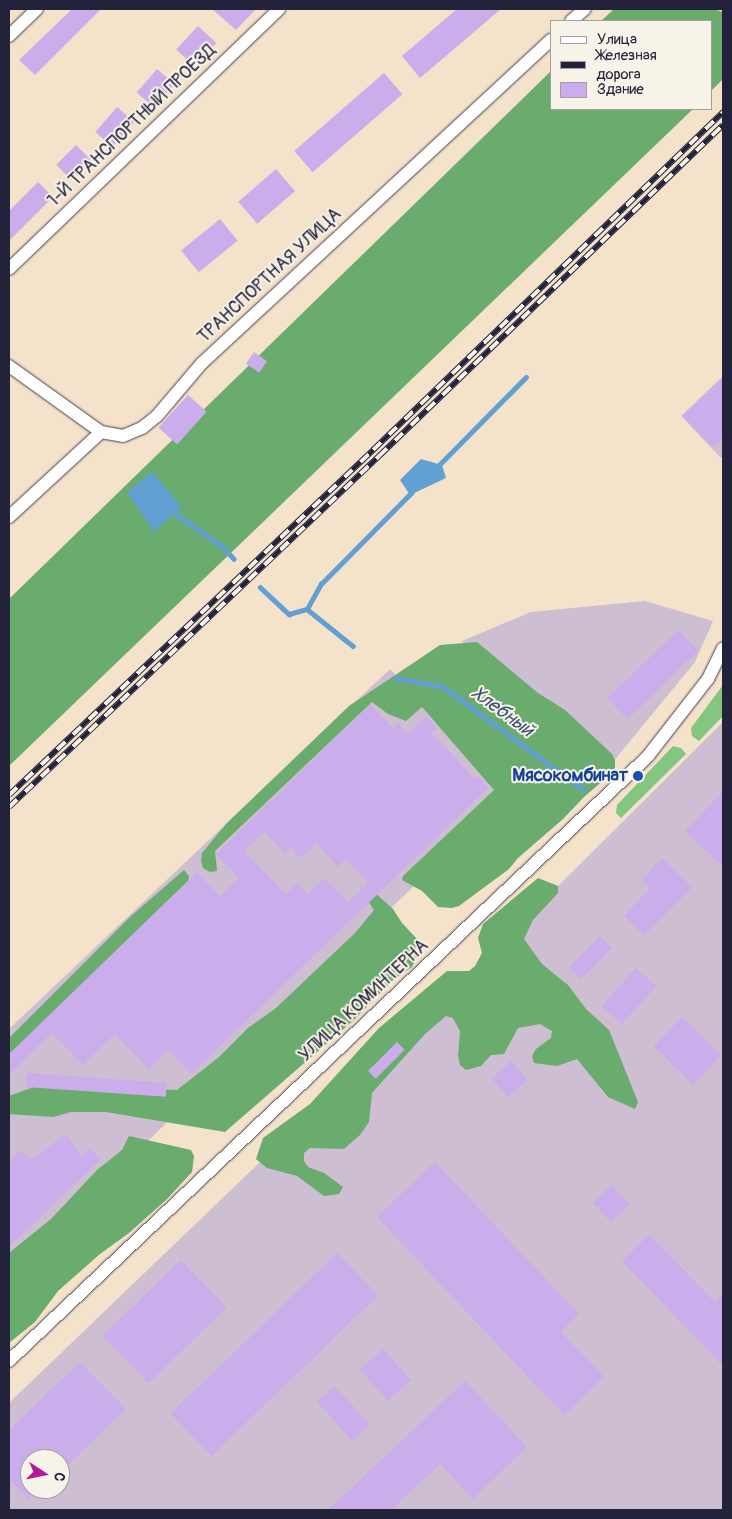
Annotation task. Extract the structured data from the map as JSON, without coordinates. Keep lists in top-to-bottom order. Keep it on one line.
{"streets":{"street":["1-Й ТРАНСПОРТНЫЙ ПРОЕЗД","ТРАНСПОРТНАЯ УЛИЦА","УЛИЦА КОМИНТЕРНА"]},"water":["Хлебный"],"places":["Мясокомбинат"],"legend":["Улица","Железная дорога","Здание"],"north":"right"}
